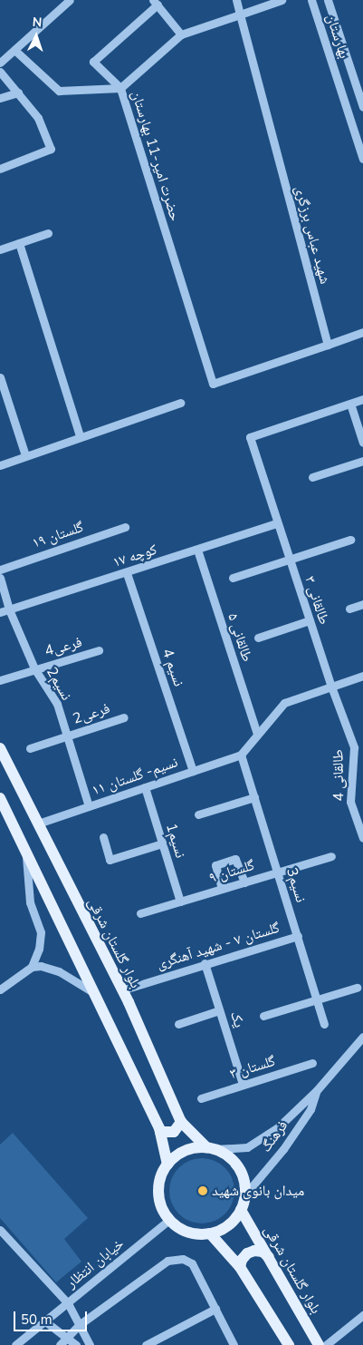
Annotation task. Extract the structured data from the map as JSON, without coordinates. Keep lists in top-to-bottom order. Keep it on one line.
{"streets":{"main road":["بلوار گلستان شرقی"],"street":["بهارستان","حضرت امیر-11 بهارستان","شهید عباس برزگری","گلستان ۱۹","کوچه ۱۷","طالقانی ۳","طالقانی ۵","فرعی4","نسیم 4","نسیم2","فرعی2","طالقانی 4","نسیم- گلستان ۱۱","نسیم1","گلستان ۹","نسیم3","گلستان ۷ - شهید آهنگری","یک","گلستان ۳","فرهنگ","خیابان انتظار"]},"crossings":[["حضرت امیر-11 بهارستان","شهید عباس برزگری"],["کوچه ۱۷","طالقانی ۳"],["کوچه ۱۷","طالقانی ۵"],["کوچه ۱۷","نسیم 4"],["کوچه ۱۷","نسیم2"],["طالقانی ۳","طالقانی 4"],["فرعی4","نسیم2"],["نسیم 4","نسیم- گلستان ۱۱"],["نسیم2","فرعی2"],["نسیم2","نسیم- گلستان ۱۱"],["نسیم- گلستان ۱۱","نسیم1"],["نسیم- گلستان ۱۱","نسیم3"],["نسیم- گلستان ۱۱","بلوار گلستان شرقی"],["نسیم1","گلستان ۹"],["گلستان ۹","نسیم3"],["نسیم3","گلستان ۷ - شهید آهنگری"],["بلوار گلستان شرقی","گلستان ۷ - شهید آهنگری"],["بلوار گلستان شرقی","فرهنگ"],["بلوار گلستان شرقی","خیابان انتظار"],["گلستان ۷ - شهید آهنگری","یک"],["یک","گلستان ۳"],["فرهنگ","خیابان انتظار"]],"places":["میدان بانوی شهید"],"scale_bar":"50 m","north":"top"}
